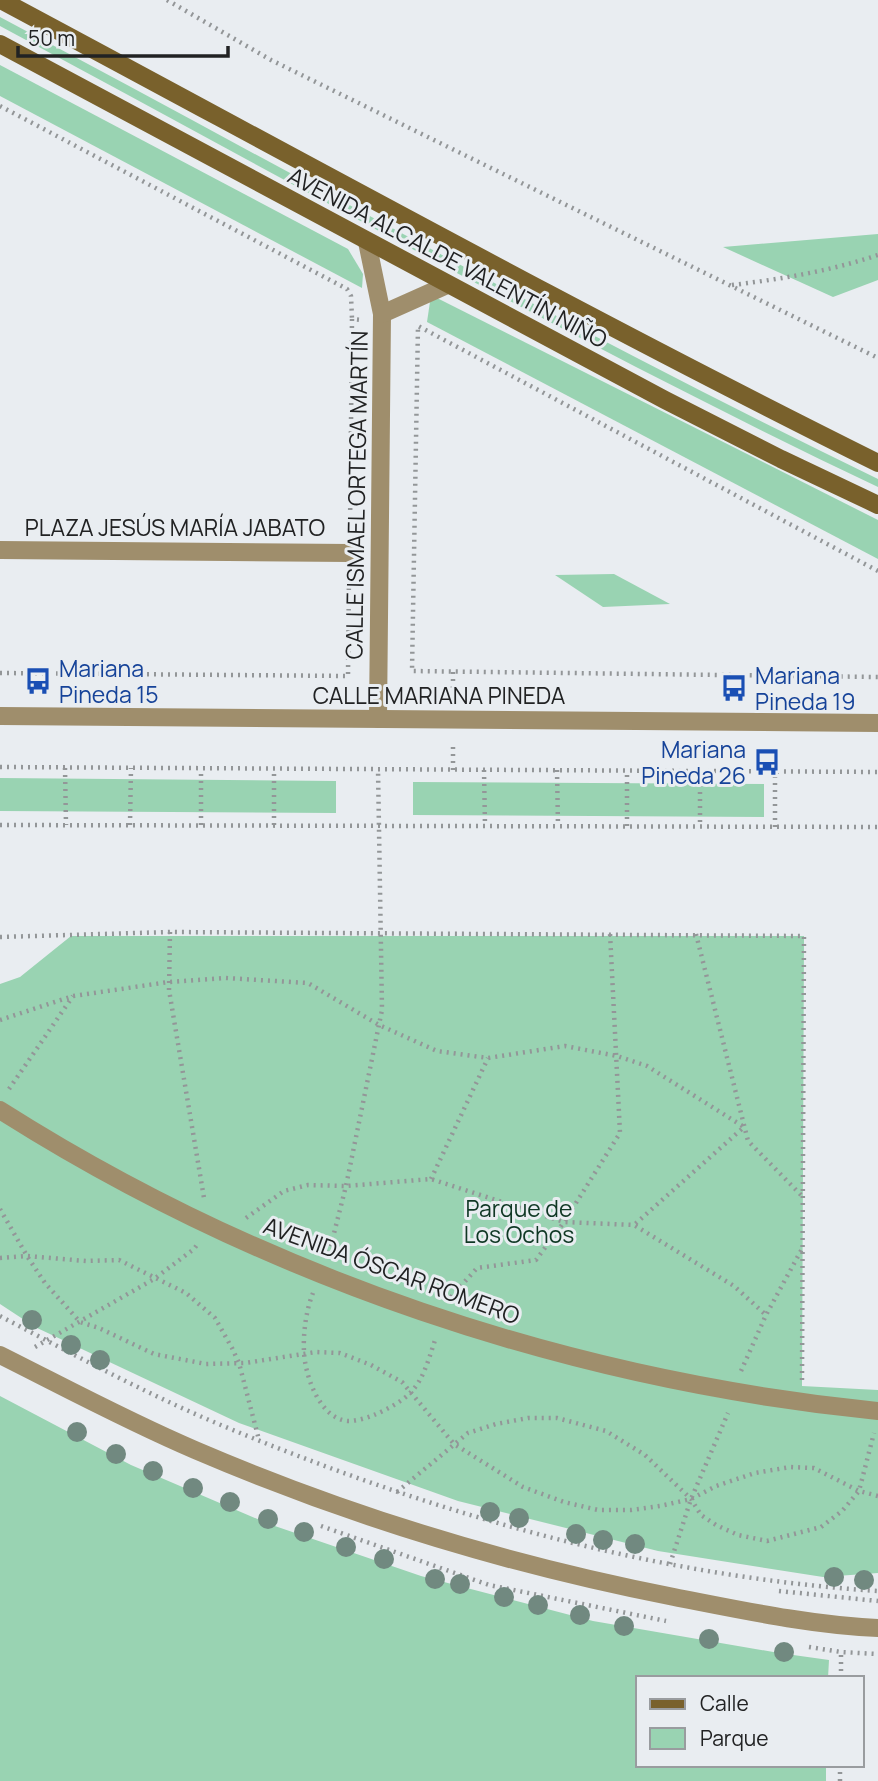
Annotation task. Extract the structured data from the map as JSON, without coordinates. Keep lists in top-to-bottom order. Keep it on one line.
{"streets":{"main road":["AVENIDA ALCALDE VALENTÍN NIÑO"],"street":["CALLE ISMAEL ORTEGA MARTÍN","PLAZA JESÚS MARÍA JABATO","CALLE MARIANA PINEDA","AVENIDA ÓSCAR ROMERO"]},"crossings":[["AVENIDA ALCALDE VALENTÍN NIÑO","CALLE ISMAEL ORTEGA MARTÍN"],["CALLE ISMAEL ORTEGA MARTÍN","CALLE MARIANA PINEDA"]],"parks":["Parque de Los Ochos"],"places":{"bus stop":["Mariana Pineda 15","Mariana Pineda 19","Mariana Pineda 26"]},"legend":["Calle","Parque"],"scale_bar":"50 m"}
